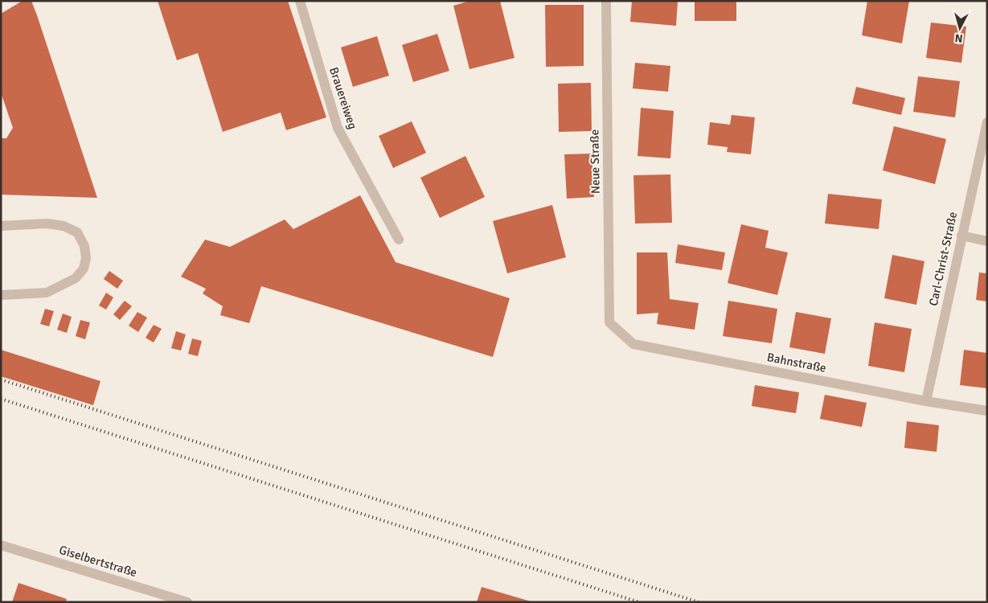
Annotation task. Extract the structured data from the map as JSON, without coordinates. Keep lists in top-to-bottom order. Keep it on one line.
{"streets":{"street":["Brauereiweg","Neue Straße","Carl-Christ-Straße","Bahnstraße","Giselbertstraße"]},"crossings":[["Neue Straße","Bahnstraße"],["Carl-Christ-Straße","Bahnstraße"]],"north":"bottom"}
